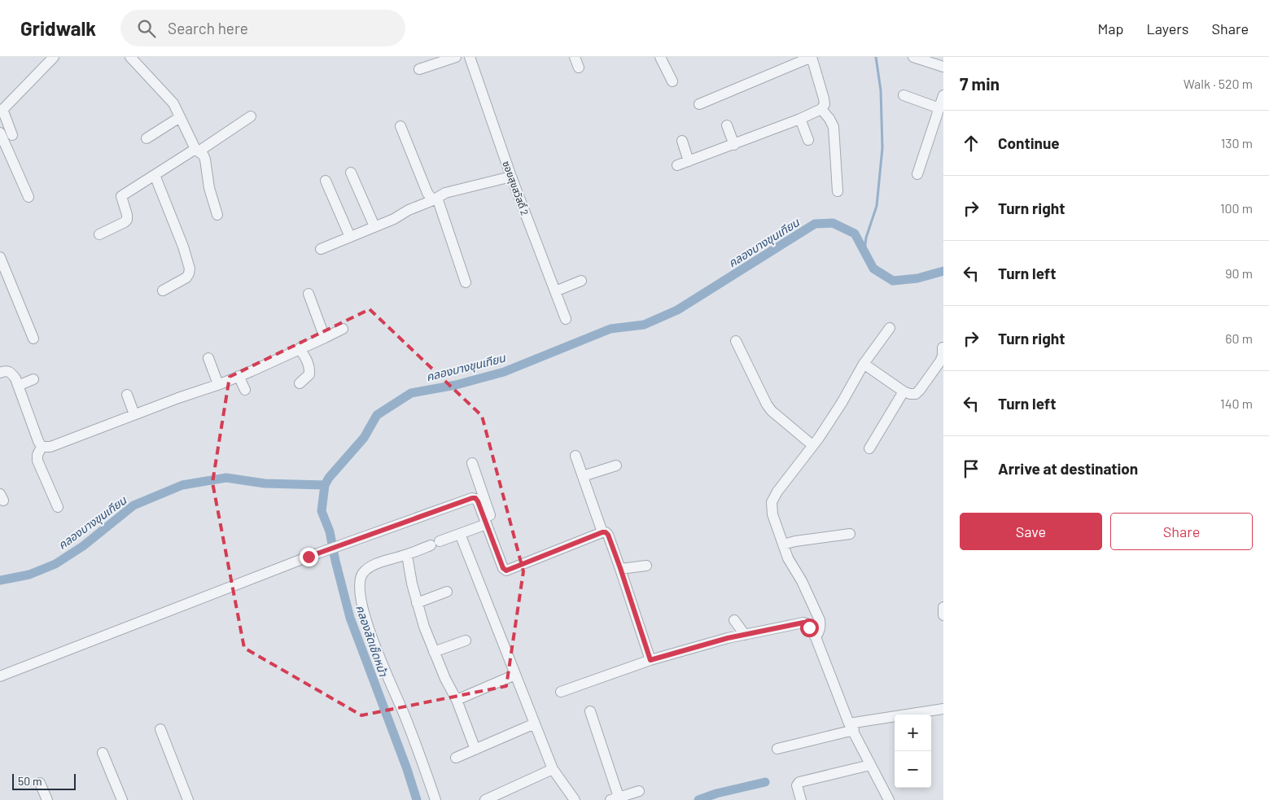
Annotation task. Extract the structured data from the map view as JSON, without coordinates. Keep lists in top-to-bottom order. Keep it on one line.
{"streets":{"street":["ซอยสุขสวัสดิ์ 2"]},"water":["คลองบางขุนเทียน","คลองลัดเช็ดหน้า"],"scale_bar":"50 m","page":{"header":"Gridwalk","search":"Search here","nav":["Map","Layers","Share"],"heading":["7 min","Walk · 520 m"],"list":[["Continue","130 m"],["Turn right","100 m"],["Turn left","90 m"],["Turn right","60 m"],["Turn left","140 m"],"Arrive at destination"],"buttons":["Save","Share"],"map_buttons":["+","−"],"scale":"50 m"}}
